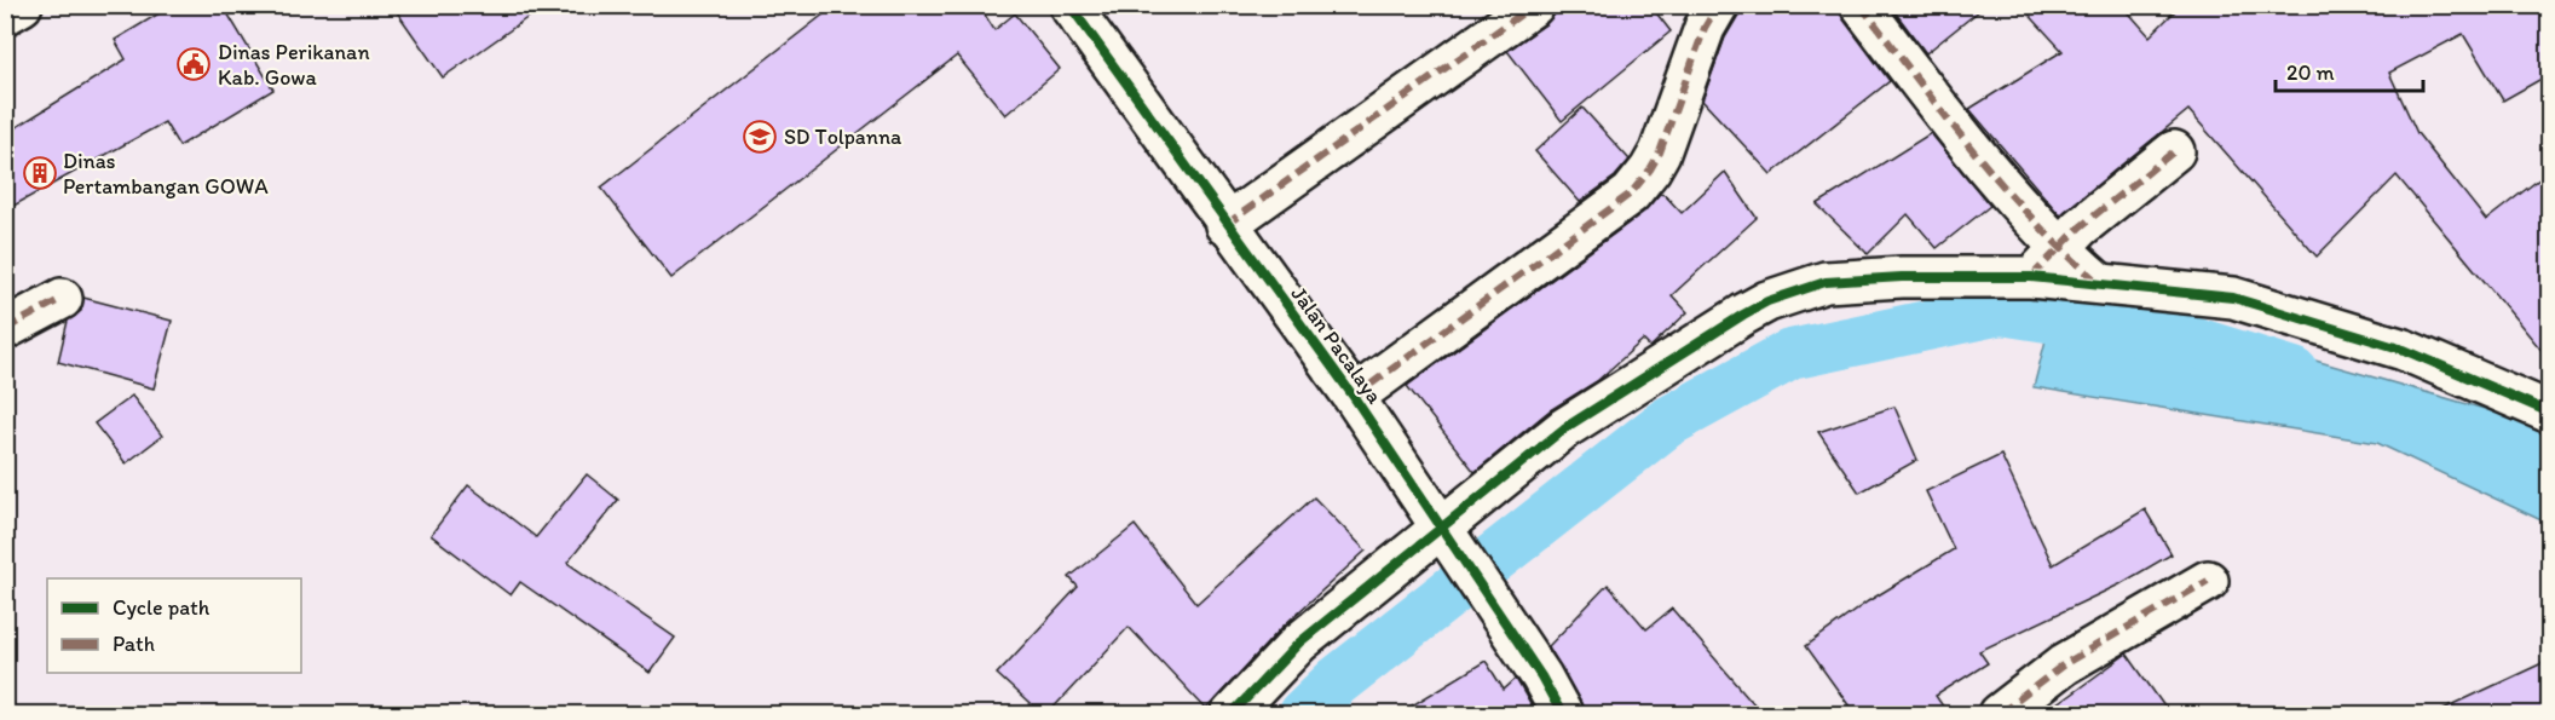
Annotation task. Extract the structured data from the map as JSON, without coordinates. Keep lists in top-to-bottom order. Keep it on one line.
{"streets":{"street":["Jalan Pacalaya"]},"places":{"public building":["Dinas Perikanan Kab. Gowa"],"school or university":["SD Tolpanna"],"building":["Dinas Pertambangan GOWA"]},"legend":["Cycle path","Path"],"scale_bar":"20 m"}
